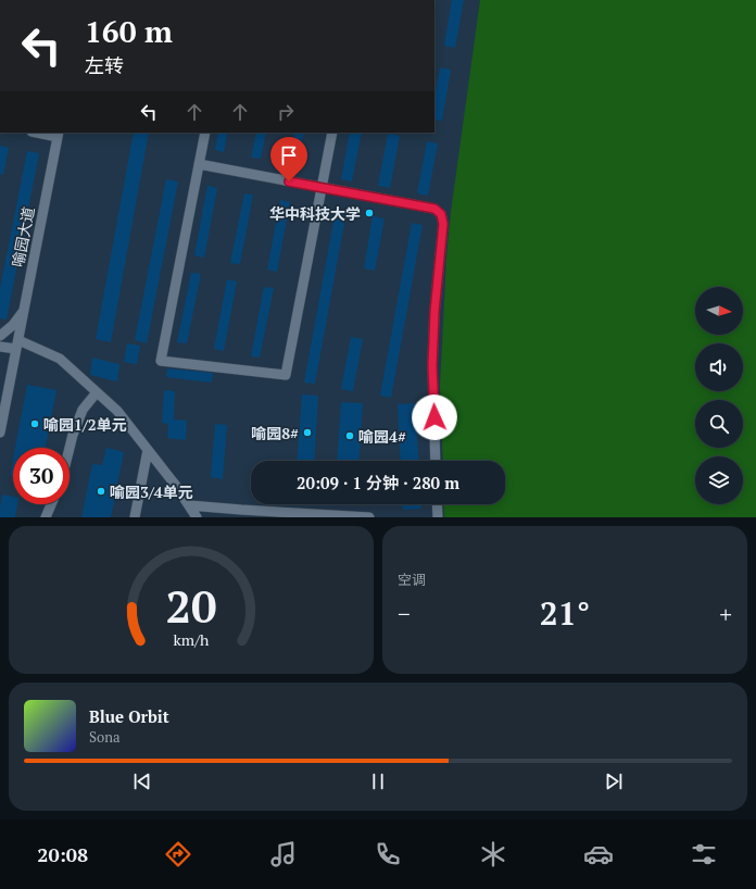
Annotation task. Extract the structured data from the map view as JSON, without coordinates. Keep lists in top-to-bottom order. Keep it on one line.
{"streets":{"street":["喻园大道"]},"places":["华中科技大学","喻园1/2单元","喻园8#","喻园4#","喻园3/4单元"],"north":"right","page":{"turn":["160 m","左转"],"limit":"30","trip":"20:09 · 1 分钟 · 280 m","tile":"空调","heat":["−","21°","+"],"song":["Blue Orbit","Sona"],"tabs":"20:08","gauge":["20","km/h"]}}
